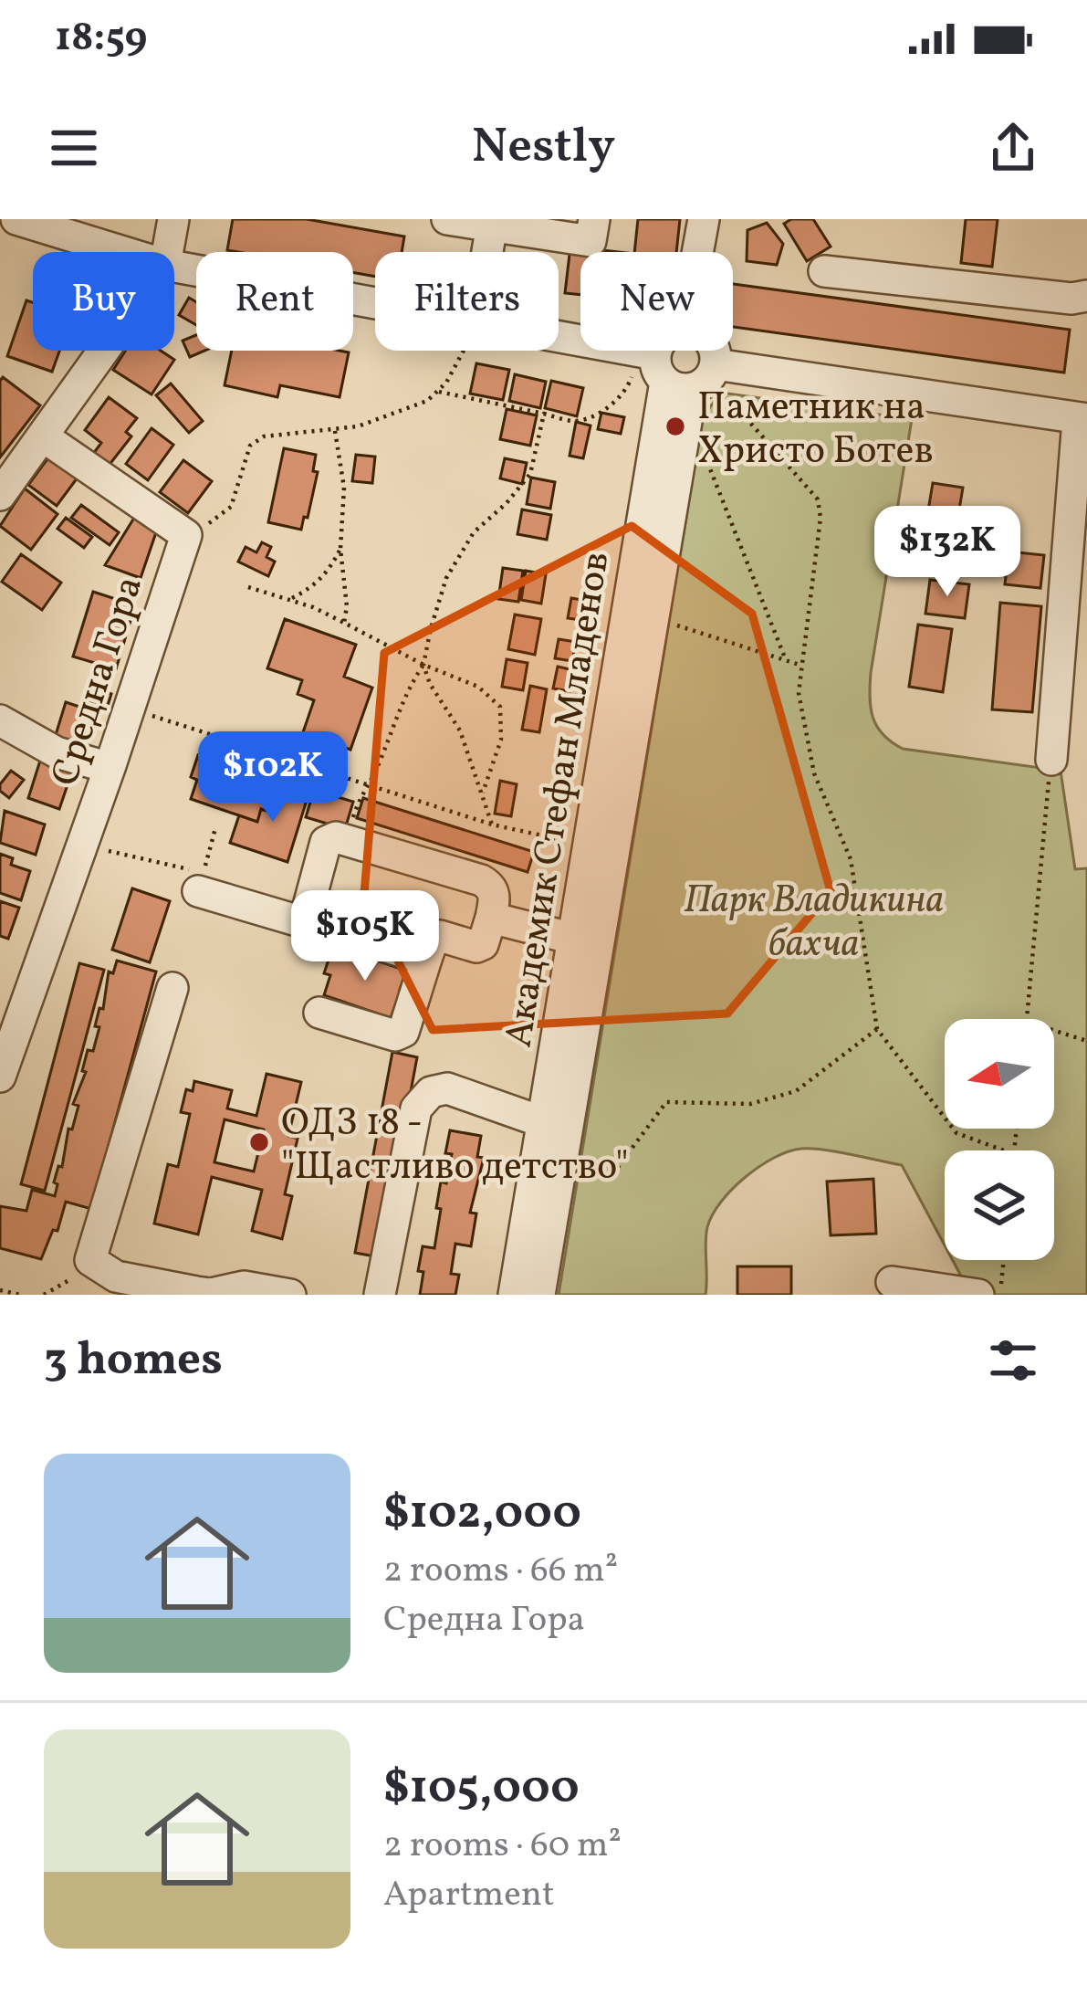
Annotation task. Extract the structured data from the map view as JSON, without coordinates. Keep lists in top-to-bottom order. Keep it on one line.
{"streets":{"street":["Средна Гора","Академик Стефан Младенов"]},"parks":["Парк Владикина бахча"],"places":["Паметник на Христо Ботев","ОДЗ 18 - \"Щастливо детство\""],"north":"left","page":{"status":"18:59","header":"Nestly","chip":["Buy","Rent","Filters","New"],"price":["$132K","$102K","$105K"],"heading":"3 homes","list":[{"name":"$102,000","note":"2 rooms · 66 m² · Средна Гора"},{"name":"$105,000","note":"2 rooms · 60 m² · Apartment"}]}}
